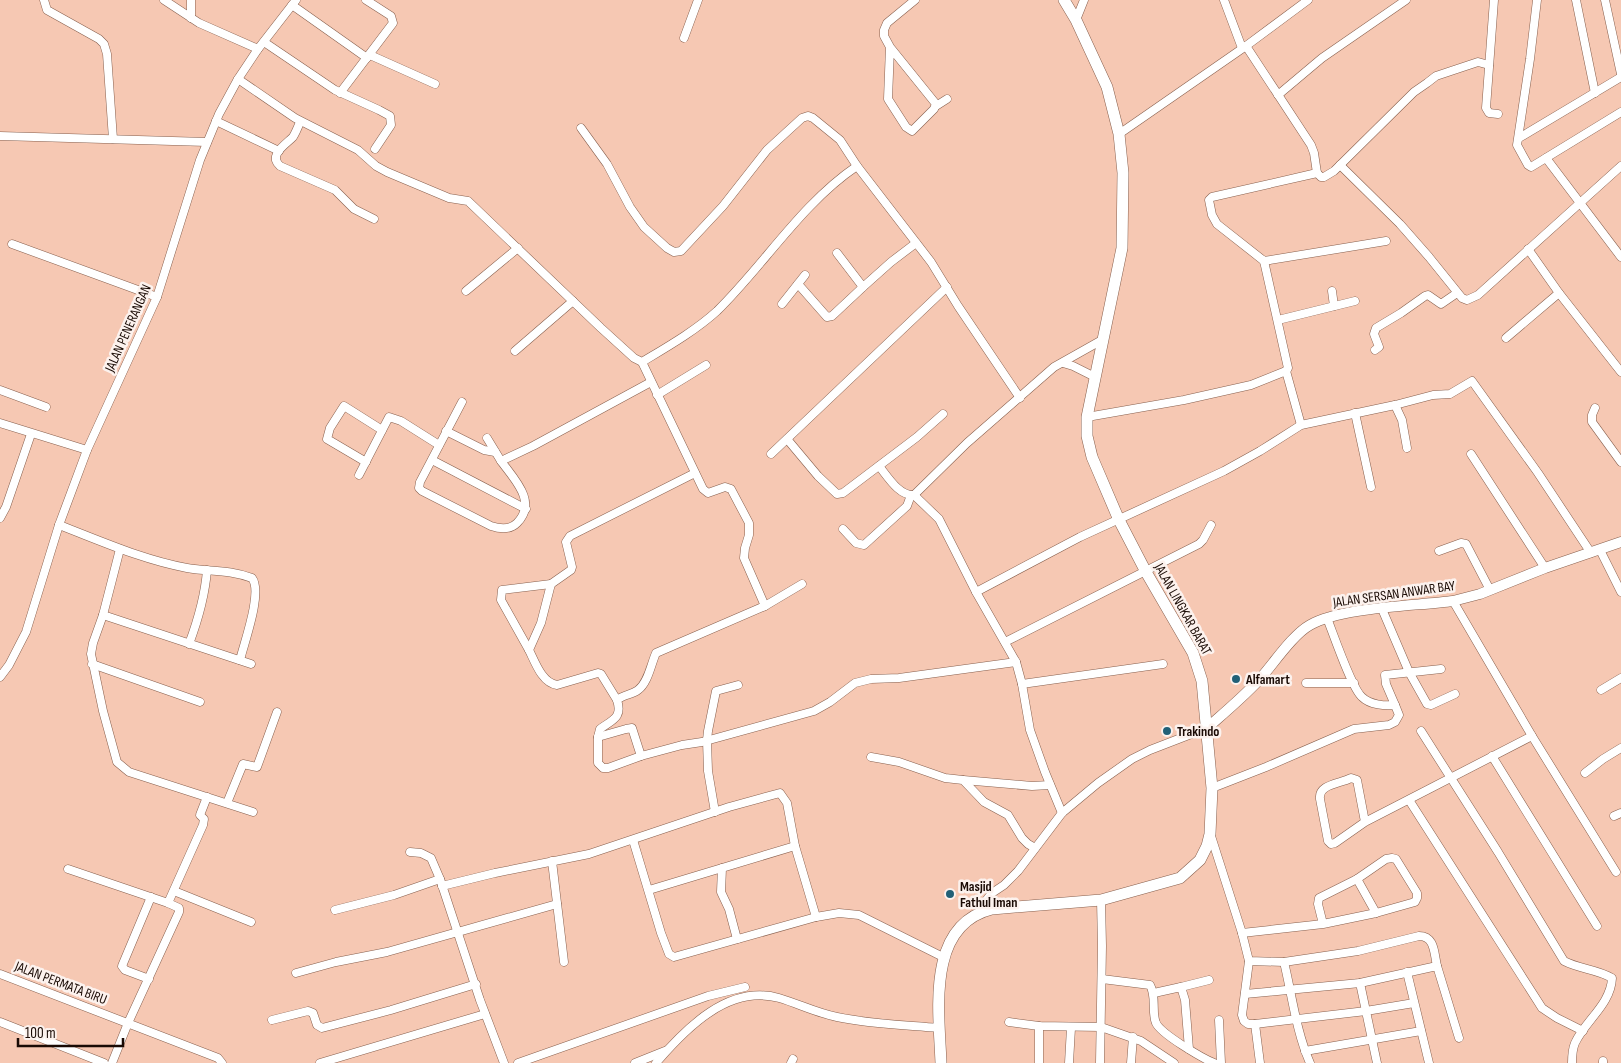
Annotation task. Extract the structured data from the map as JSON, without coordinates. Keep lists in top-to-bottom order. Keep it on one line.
{"streets":{"highway":["JALAN LINGKAR BARAT"],"main road":["JALAN SERSAN ANWAR BAY"],"street":["JALAN PENERANGAN","JALAN PERMATA BIRU"]},"crossings":[["JALAN SERSAN ANWAR BAY","JALAN LINGKAR BARAT"]],"places":["Alfamart","Trakindo","Masjid Fathul Iman"],"scale_bar":"100 m"}
